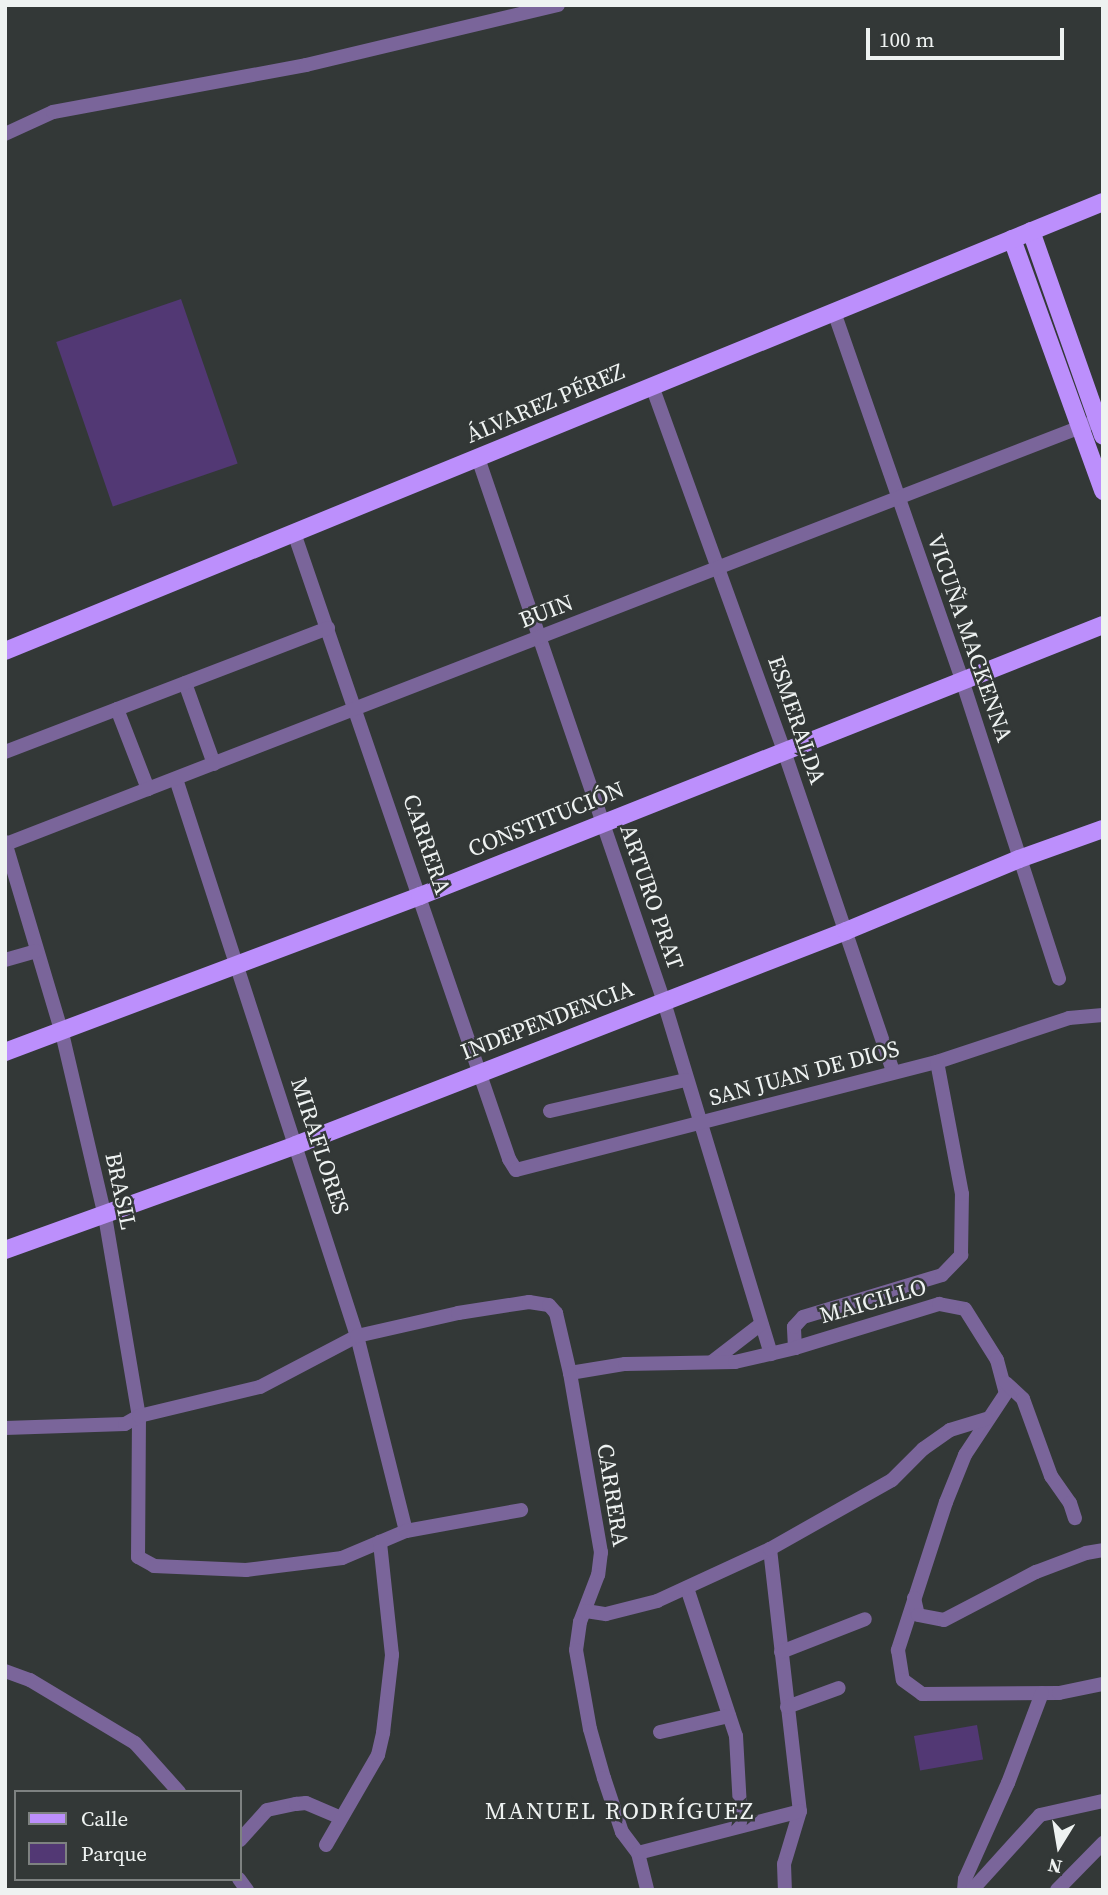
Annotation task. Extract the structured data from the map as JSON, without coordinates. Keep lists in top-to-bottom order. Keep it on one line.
{"streets":{"main road":["ÁLVAREZ PÉREZ","CONSTITUCIÓN","INDEPENDENCIA"],"street":["BUIN","VICUÑA MACKENNA","ESMERALDA","CARRERA","ARTURO PRAT","SAN JUAN DE DIOS","MIRAFLORES","BRASIL","MAICILLO"]},"crossings":[["ÁLVAREZ PÉREZ","VICUÑA MACKENNA"],["ÁLVAREZ PÉREZ","ESMERALDA"],["ÁLVAREZ PÉREZ","CARRERA"],["ÁLVAREZ PÉREZ","ARTURO PRAT"],["BUIN","VICUÑA MACKENNA"],["BUIN","ESMERALDA"],["BUIN","CARRERA"],["BUIN","ARTURO PRAT"],["BUIN","MIRAFLORES"],["BUIN","BRASIL"],["VICUÑA MACKENNA","CONSTITUCIÓN"],["VICUÑA MACKENNA","INDEPENDENCIA"],["ESMERALDA","CONSTITUCIÓN"],["ESMERALDA","INDEPENDENCIA"],["ESMERALDA","SAN JUAN DE DIOS"],["CONSTITUCIÓN","CARRERA"],["CONSTITUCIÓN","ARTURO PRAT"],["CONSTITUCIÓN","MIRAFLORES"],["CONSTITUCIÓN","BRASIL"],["CARRERA","INDEPENDENCIA"],["CARRERA","SAN JUAN DE DIOS"],["CARRERA","MIRAFLORES"],["ARTURO PRAT","INDEPENDENCIA"],["ARTURO PRAT","SAN JUAN DE DIOS"],["INDEPENDENCIA","MIRAFLORES"],["INDEPENDENCIA","BRASIL"],["SAN JUAN DE DIOS","MAICILLO"]],"districts":["MANUEL RODRÍGUEZ"],"legend":["Calle","Parque"],"scale_bar":"100 m","north":"bottom"}
